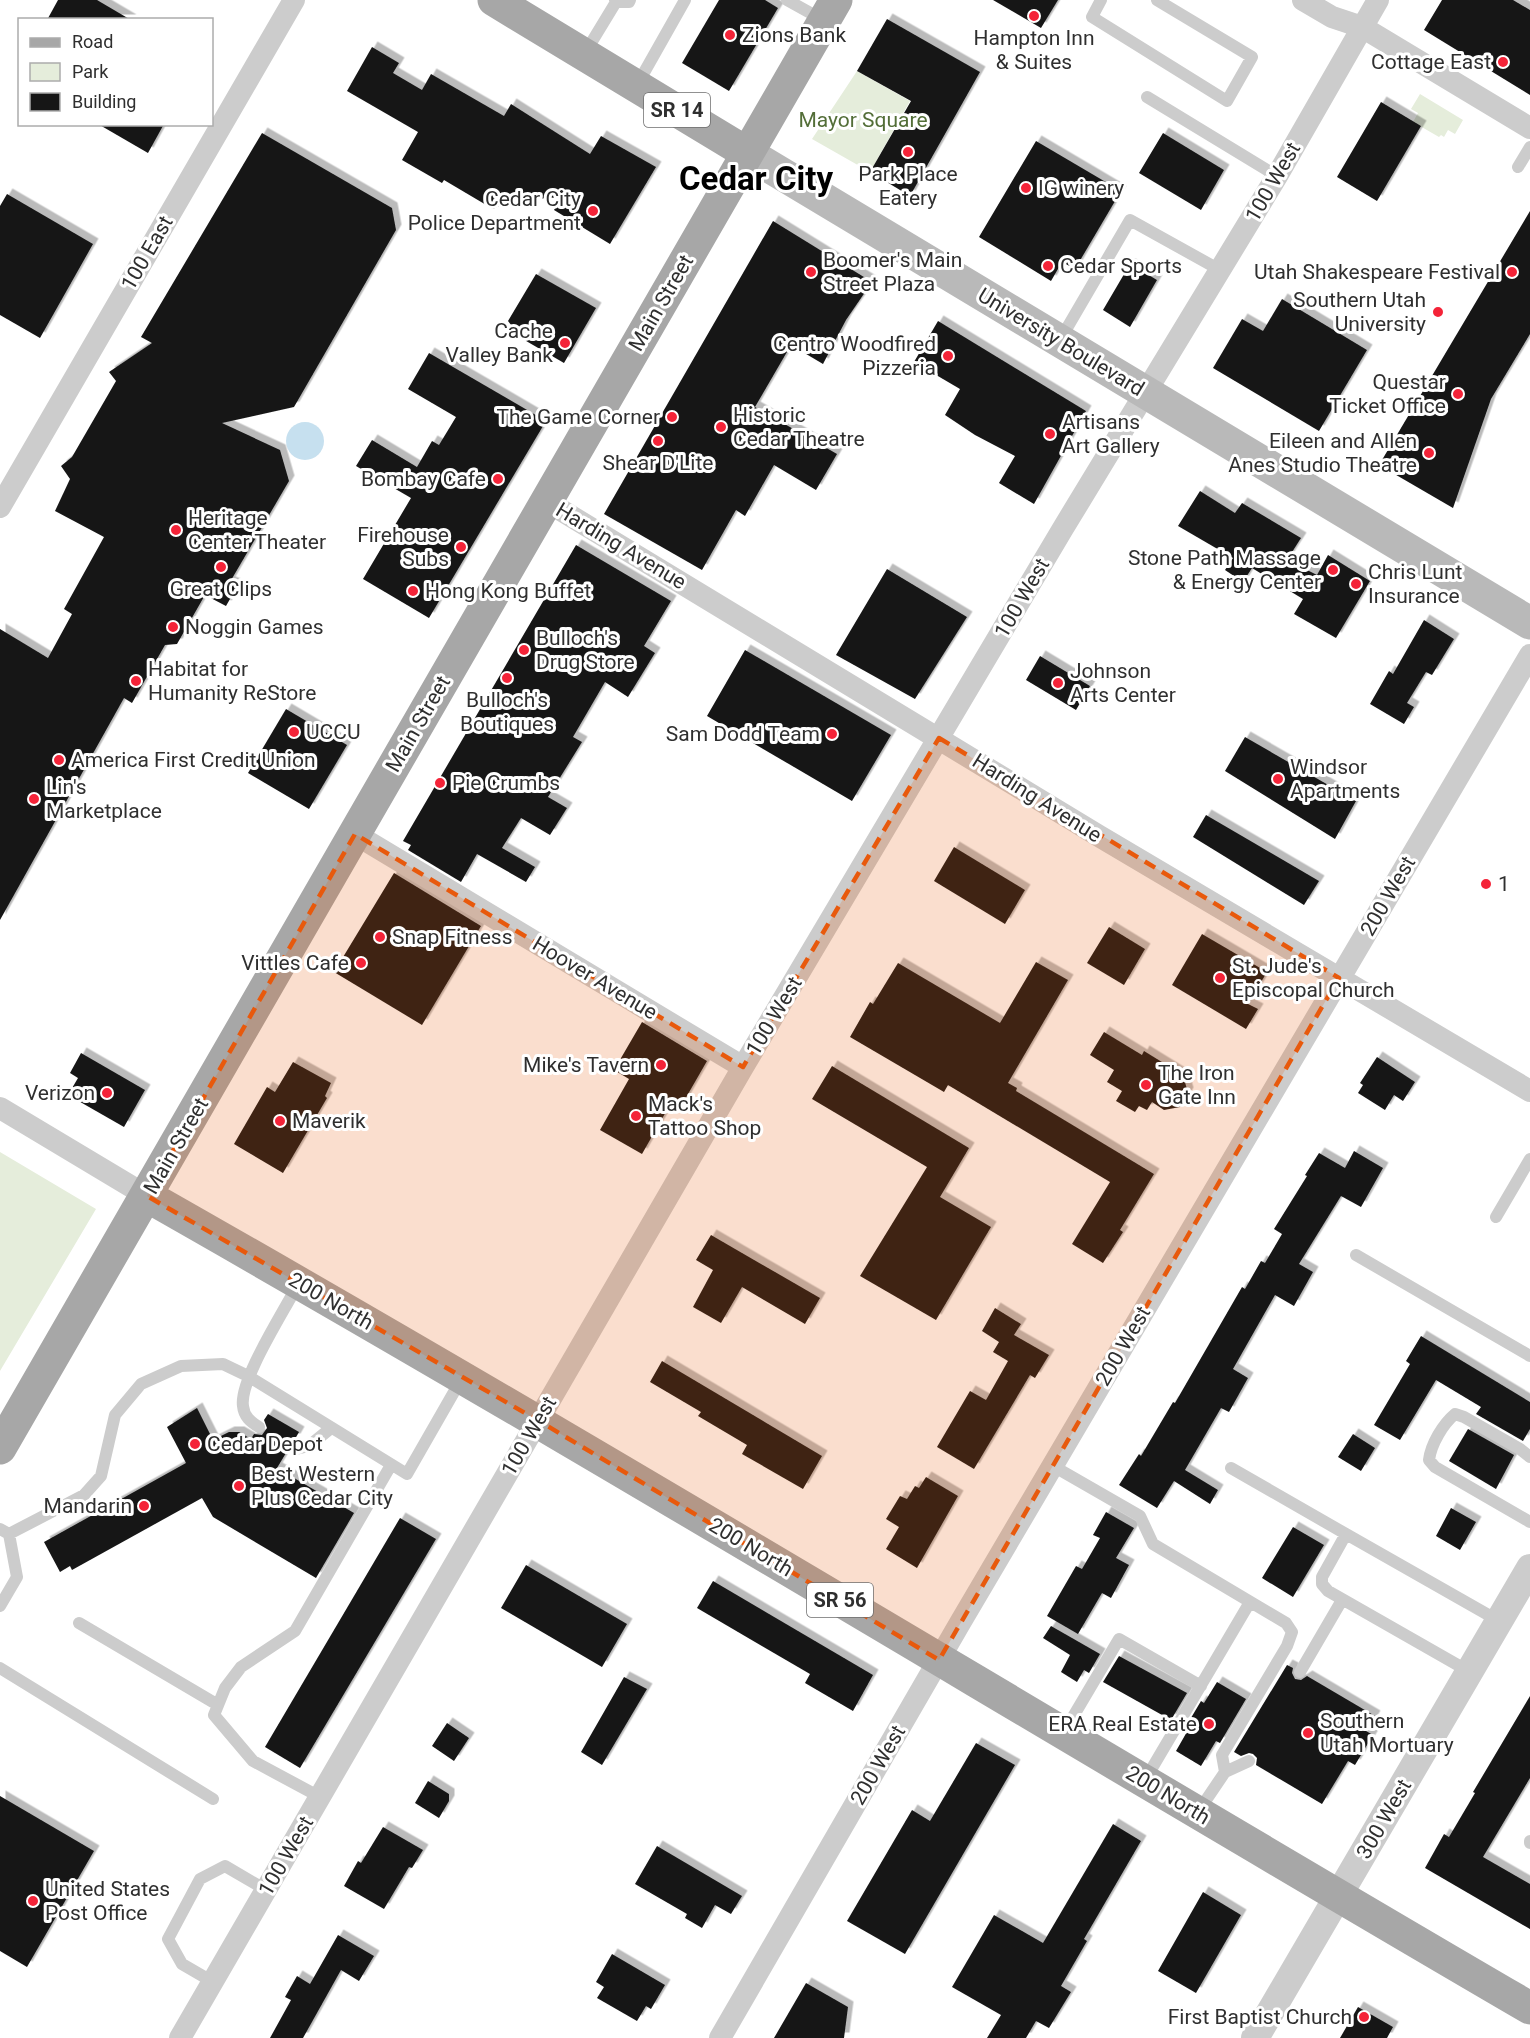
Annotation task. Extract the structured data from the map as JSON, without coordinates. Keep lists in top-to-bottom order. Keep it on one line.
{"streets":{"main road":["SR 14","Main Street","University Boulevard","200 North","SR 56"],"street":["100 West","100 East","Harding Avenue","200 West","Hoover Avenue","300 West"]},"crossings":[["SR 14","Main Street"],["SR 14","University Boulevard"],["100 West","University Boulevard"],["100 West","Harding Avenue"],["100 West","Hoover Avenue"],["100 West","200 North"],["Main Street","University Boulevard"],["Main Street","Harding Avenue"],["Main Street","Hoover Avenue"],["Main Street","200 North"],["Harding Avenue","200 West"],["200 West","200 North"],["200 North","300 West"]],"districts":["Cedar City"],"parks":["Mayor Square"],"places":["Hampton Inn & Suites","Zions Bank","Cottage East","Park Place Eatery","IG winery","Cedar City Police Department","Cedar Sports","Boomer's Main Street Plaza","Utah Shakespeare Festival","Southern Utah University","Cache Valley Bank","Centro Woodfired Pizzeria","Questar Ticket Office","The Game Corner","Historic Cedar Theatre","Artisans Art Gallery","Shear D'Lite","Eileen and Allen Anes Studio Theatre","Bombay Cafe","Heritage Center Theater","Firehouse Subs","Great Clips","Stone Path Massage & Energy Center","Chris Lunt Insurance","Hong Kong Buffet","Noggin Games","Bulloch's Drug Store","Bulloch's Boutiques","Habitat for Humanity ReStore","Johnson Arts Center","UCCU","Sam Dodd Team","America First Credit Union","Windsor Apartments","Pie Crumbs","Lin's Marketplace","1","Snap Fitness","Vittles Cafe","St. Jude's Episcopal Church","Mike's Tavern","The Iron Gate Inn","Verizon","Mack's Tattoo Shop","Maverik","Cedar Depot","Best Western Plus Cedar City","Mandarin","ERA Real Estate","Southern Utah Mortuary","United States Post Office","First Baptist Church"],"legend":["Road","Park","Building"]}
